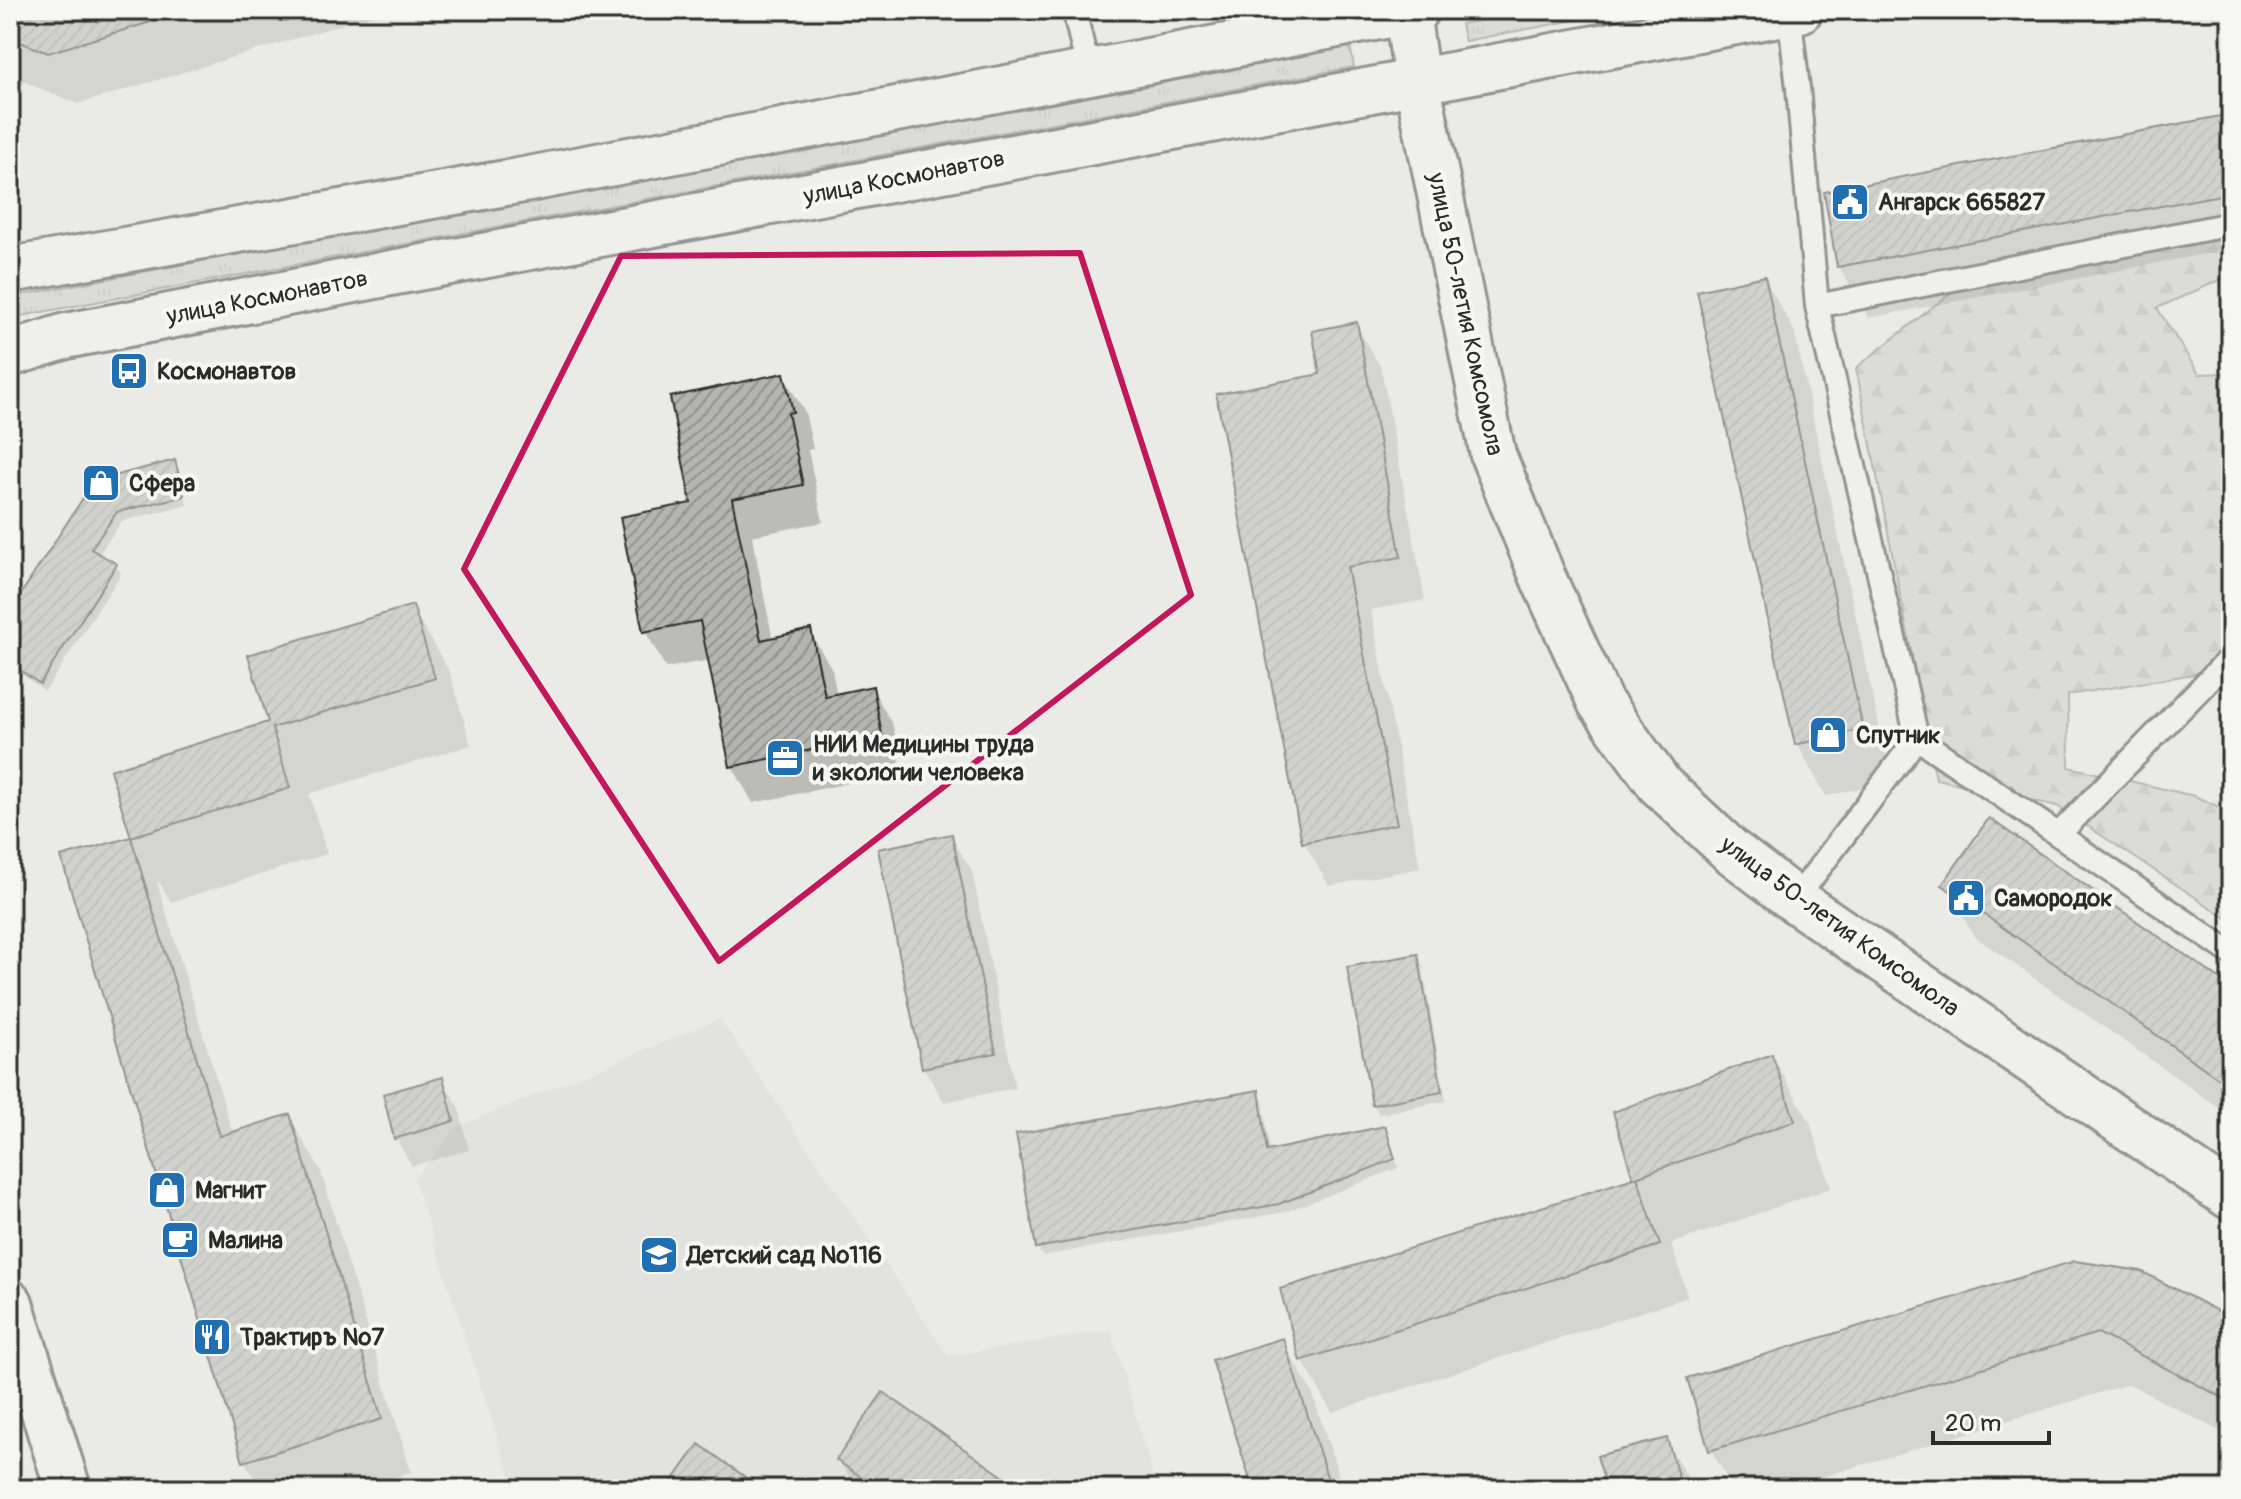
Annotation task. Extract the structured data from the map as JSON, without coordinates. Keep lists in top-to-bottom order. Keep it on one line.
{"streets":{"street":["улица Космонавтов","улица 50-летия Комсомола"]},"crossings":[["улица Космонавтов","улица 50-летия Комсомола"]],"places":{"public building":["Ангарск 665827","Самородок"],"bus stop":["Космонавтов"],"shop":["Сфера","Спутник","Магнит"],"office":["НИИ Медицины труда и экологии человека"],"cafe":["Малина"],"school or university":["Детский сад №116"],"restaurant":["Трактиръ №7"]},"scale_bar":"20 m"}
